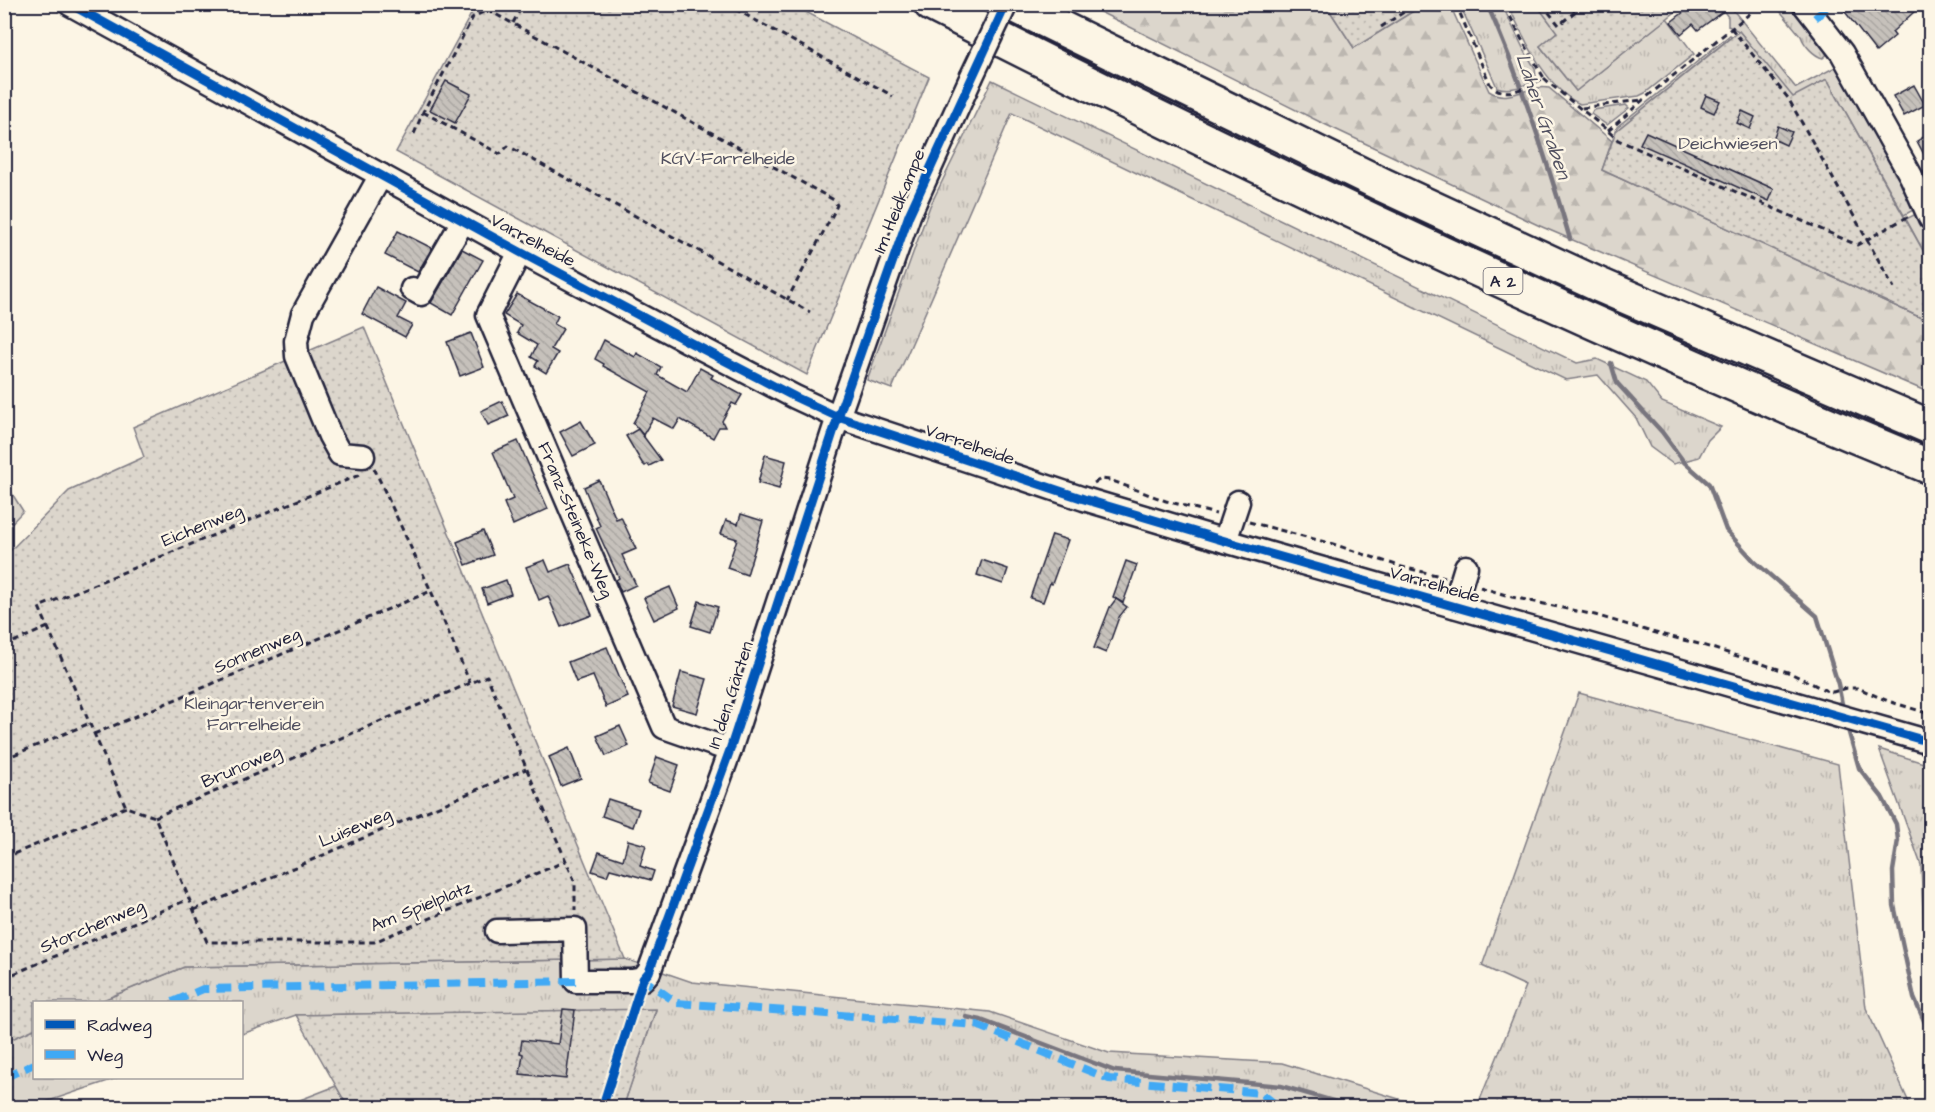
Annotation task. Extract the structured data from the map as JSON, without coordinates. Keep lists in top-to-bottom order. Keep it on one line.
{"streets":{"highway":["A 2"],"street":["Im Heidkampe","Varrelheide","Franz-Steineke-Weg","In den Gärten"],"path":["Eichenweg","Sonnenweg","Brunoweg","Luiseweg","Am Spielplatz","Storchenweg"]},"crossings":[["Im Heidkampe","Varrelheide"],["Im Heidkampe","A 2"],["Im Heidkampe","In den Gärten"],["Varrelheide","Franz-Steineke-Weg"],["Varrelheide","In den Gärten"],["Franz-Steineke-Weg","In den Gärten"],["Luiseweg","Am Spielplatz"]],"water":["Laher Graben"],"parks":["Deichwiesen","KGV-Farrelheide","Kleingartenverein Farrelheide"],"legend":["Radweg","Weg"]}
